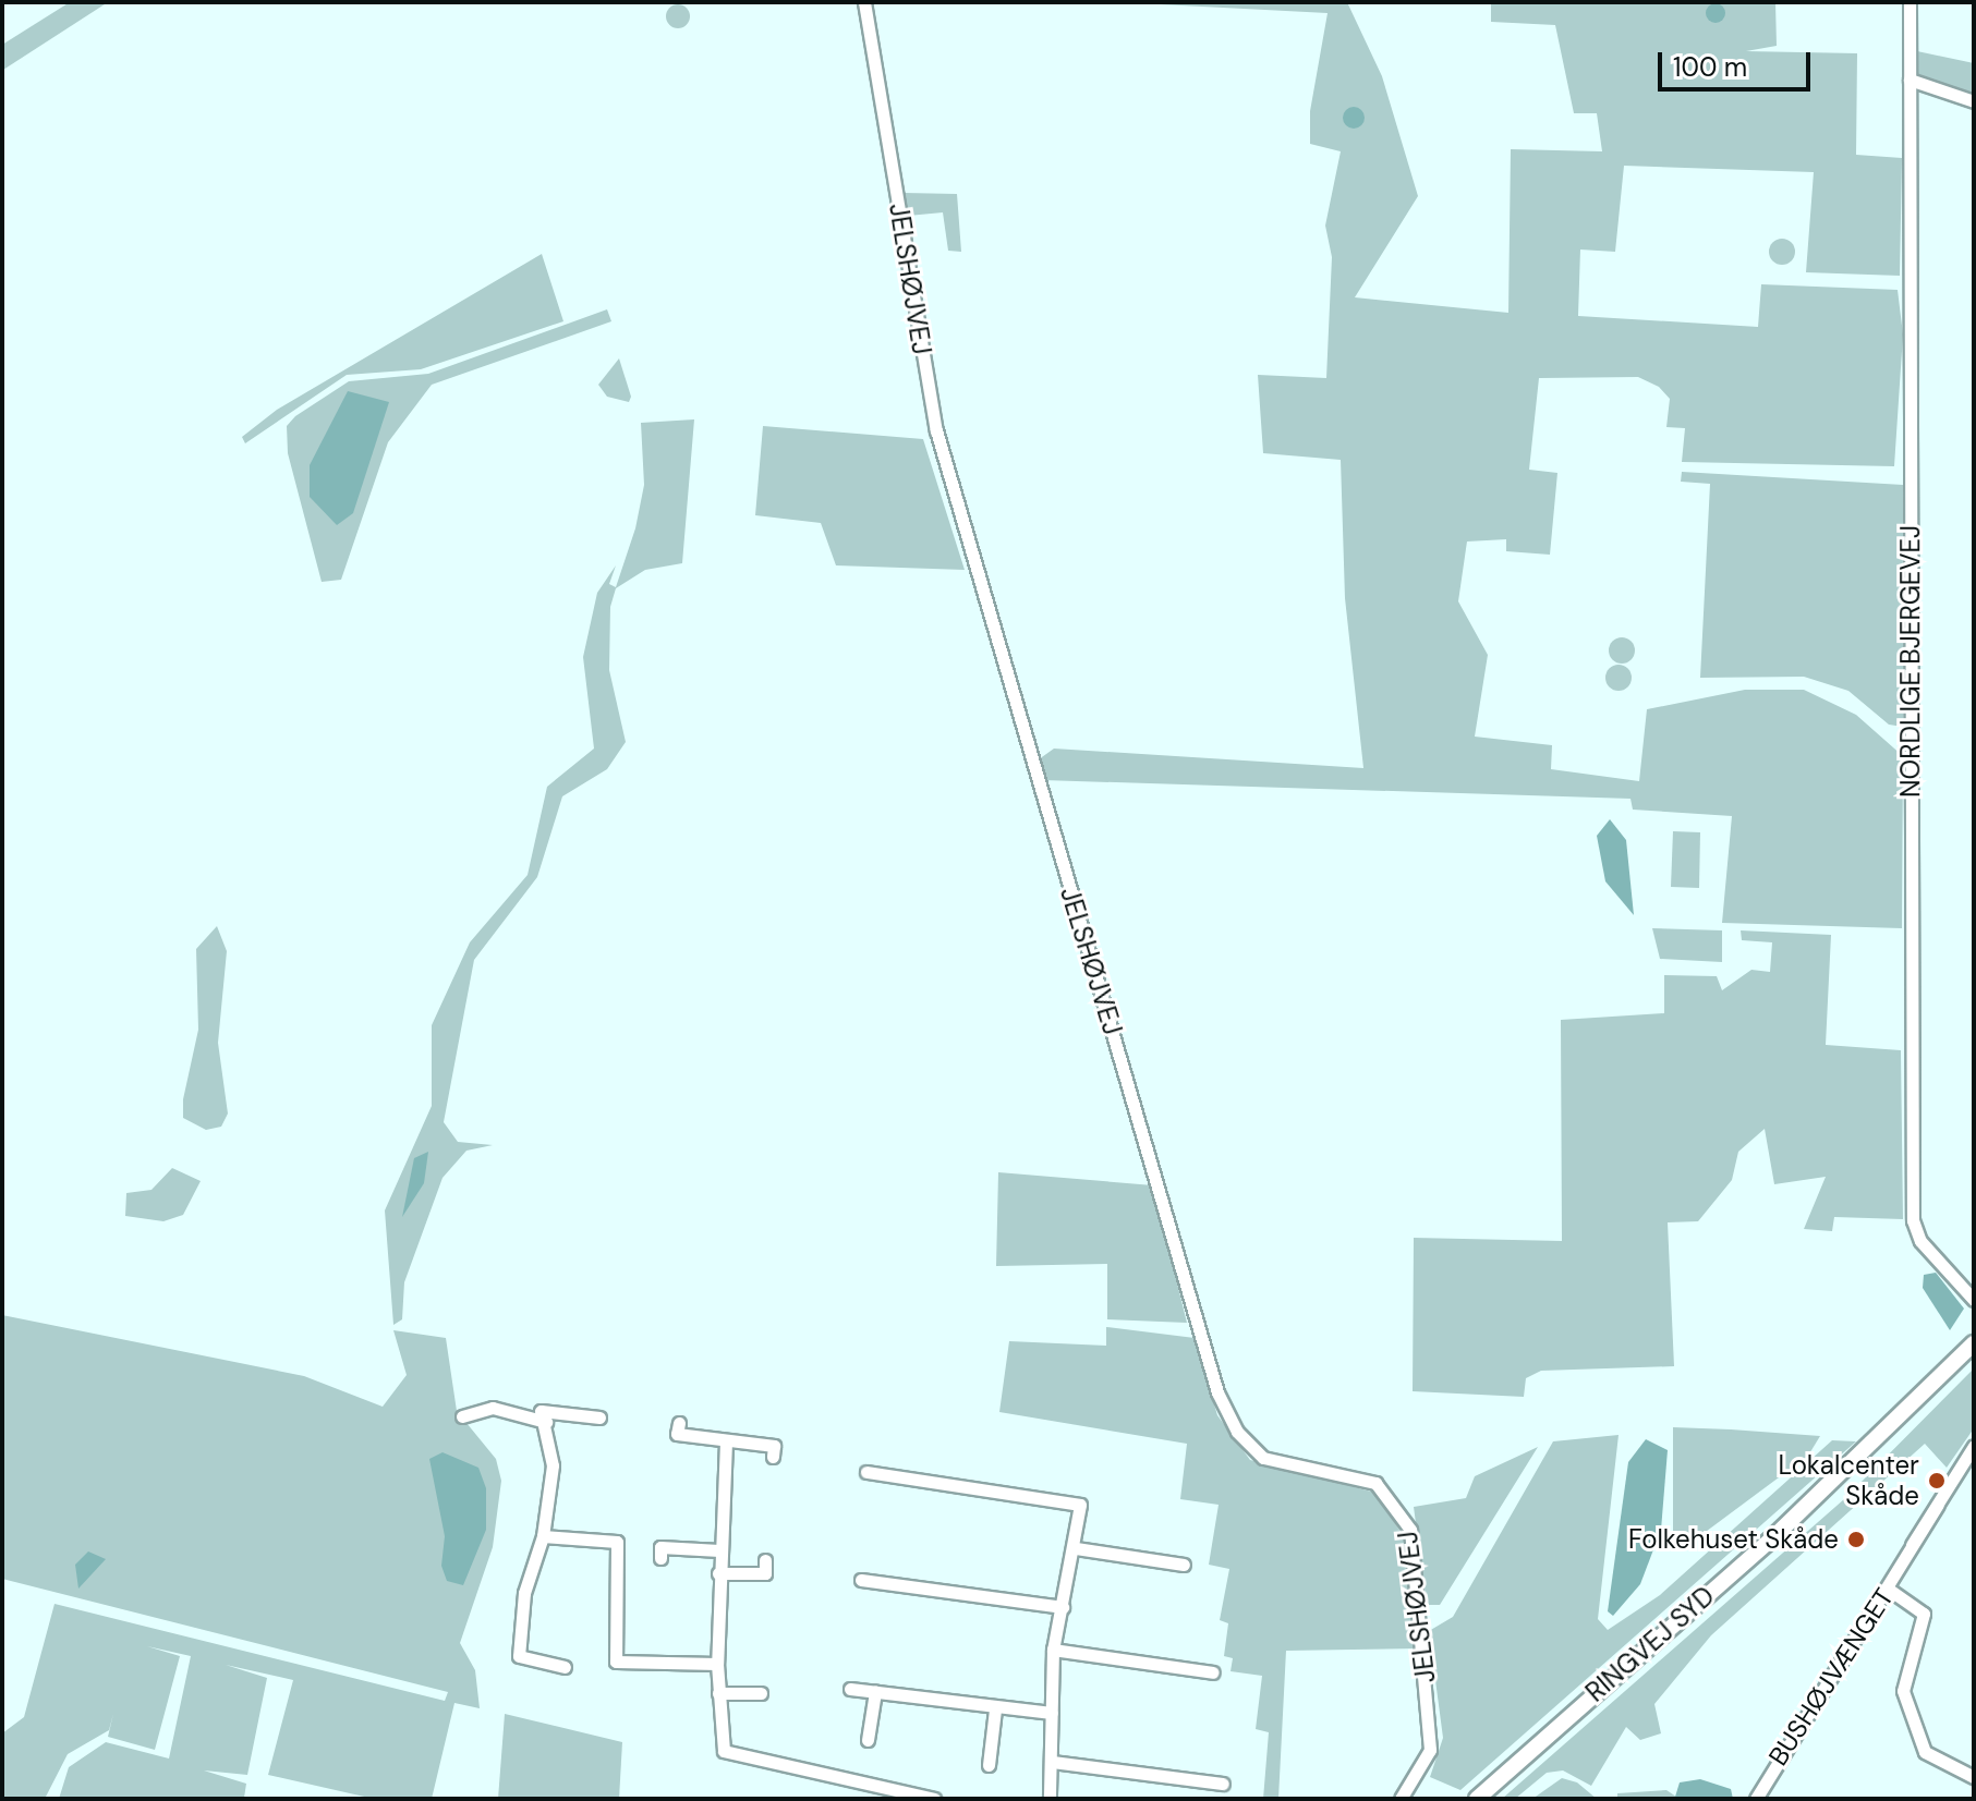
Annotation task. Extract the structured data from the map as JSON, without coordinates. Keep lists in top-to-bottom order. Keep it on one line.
{"streets":{"main road":["RINGVEJ SYD"],"street":["JELSHØJVEJ","NORDLIGE BJERGEVEJ","BUSHØJVÆNGET"]},"places":["Lokalcenter Skåde","Folkehuset Skåde"],"scale_bar":"100 m"}
